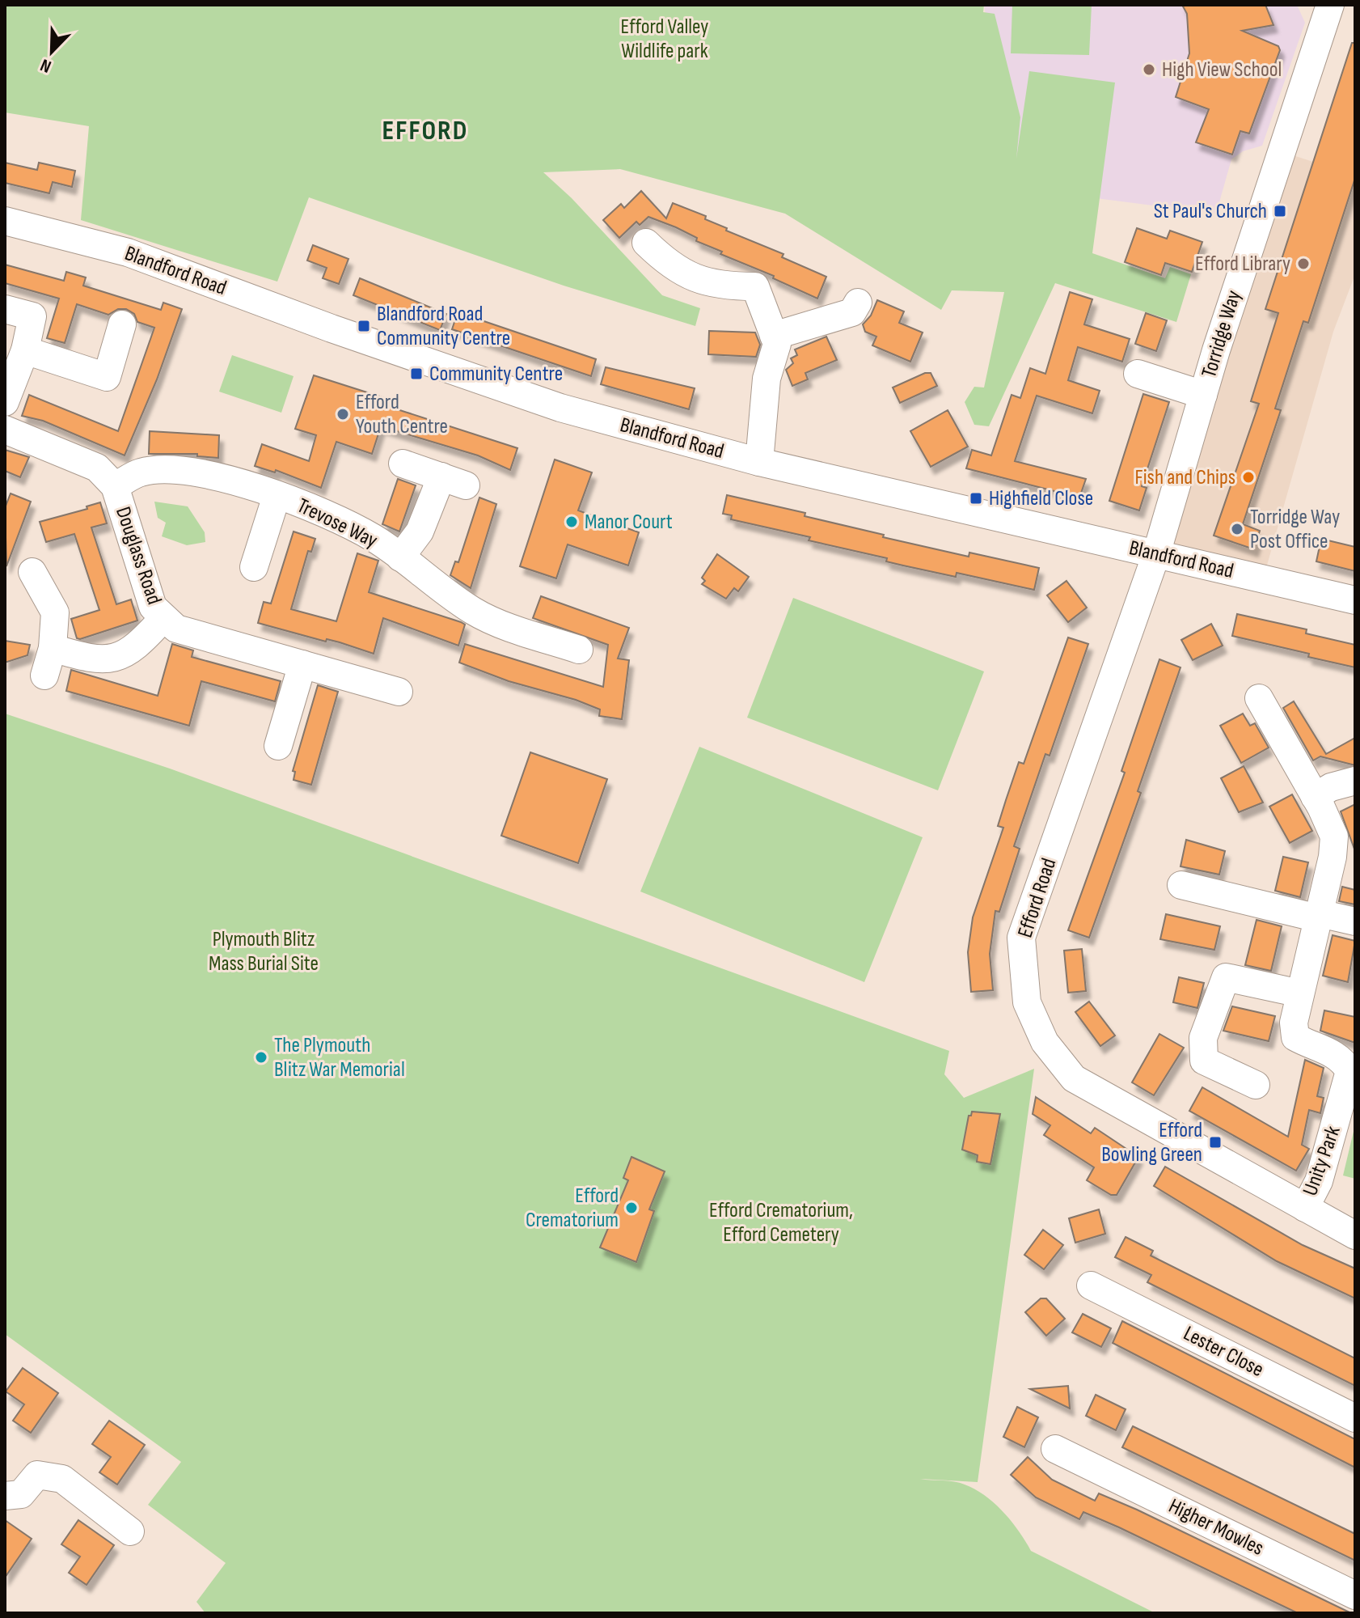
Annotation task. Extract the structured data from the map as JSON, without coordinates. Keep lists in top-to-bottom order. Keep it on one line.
{"streets":{"street":["Blandford Road","Torridge Way","Trevose Way","Douglass Road","Efford Road","Unity Park","Lester Close","Higher Mowles"]},"crossings":[["Blandford Road","Torridge Way"],["Blandford Road","Efford Road"],["Torridge Way","Efford Road"],["Trevose Way","Douglass Road"],["Efford Road","Unity Park"]],"districts":["EFFORD"],"parks":["Efford Valley Wildlife park","Plymouth Blitz Mass Burial Site","Efford Crematorium, Efford Cemetery"],"places":{"other":["High View School","Efford Library","Efford Youth Centre","Fish and Chips","Manor Court","Torridge Way Post Office","The Plymouth Blitz War Memorial","Efford Crematorium"],"transit":["St Paul's Church","Blandford Road Community Centre","Community Centre","Highfield Close","Efford Bowling Green"]},"north":"bottom left"}
